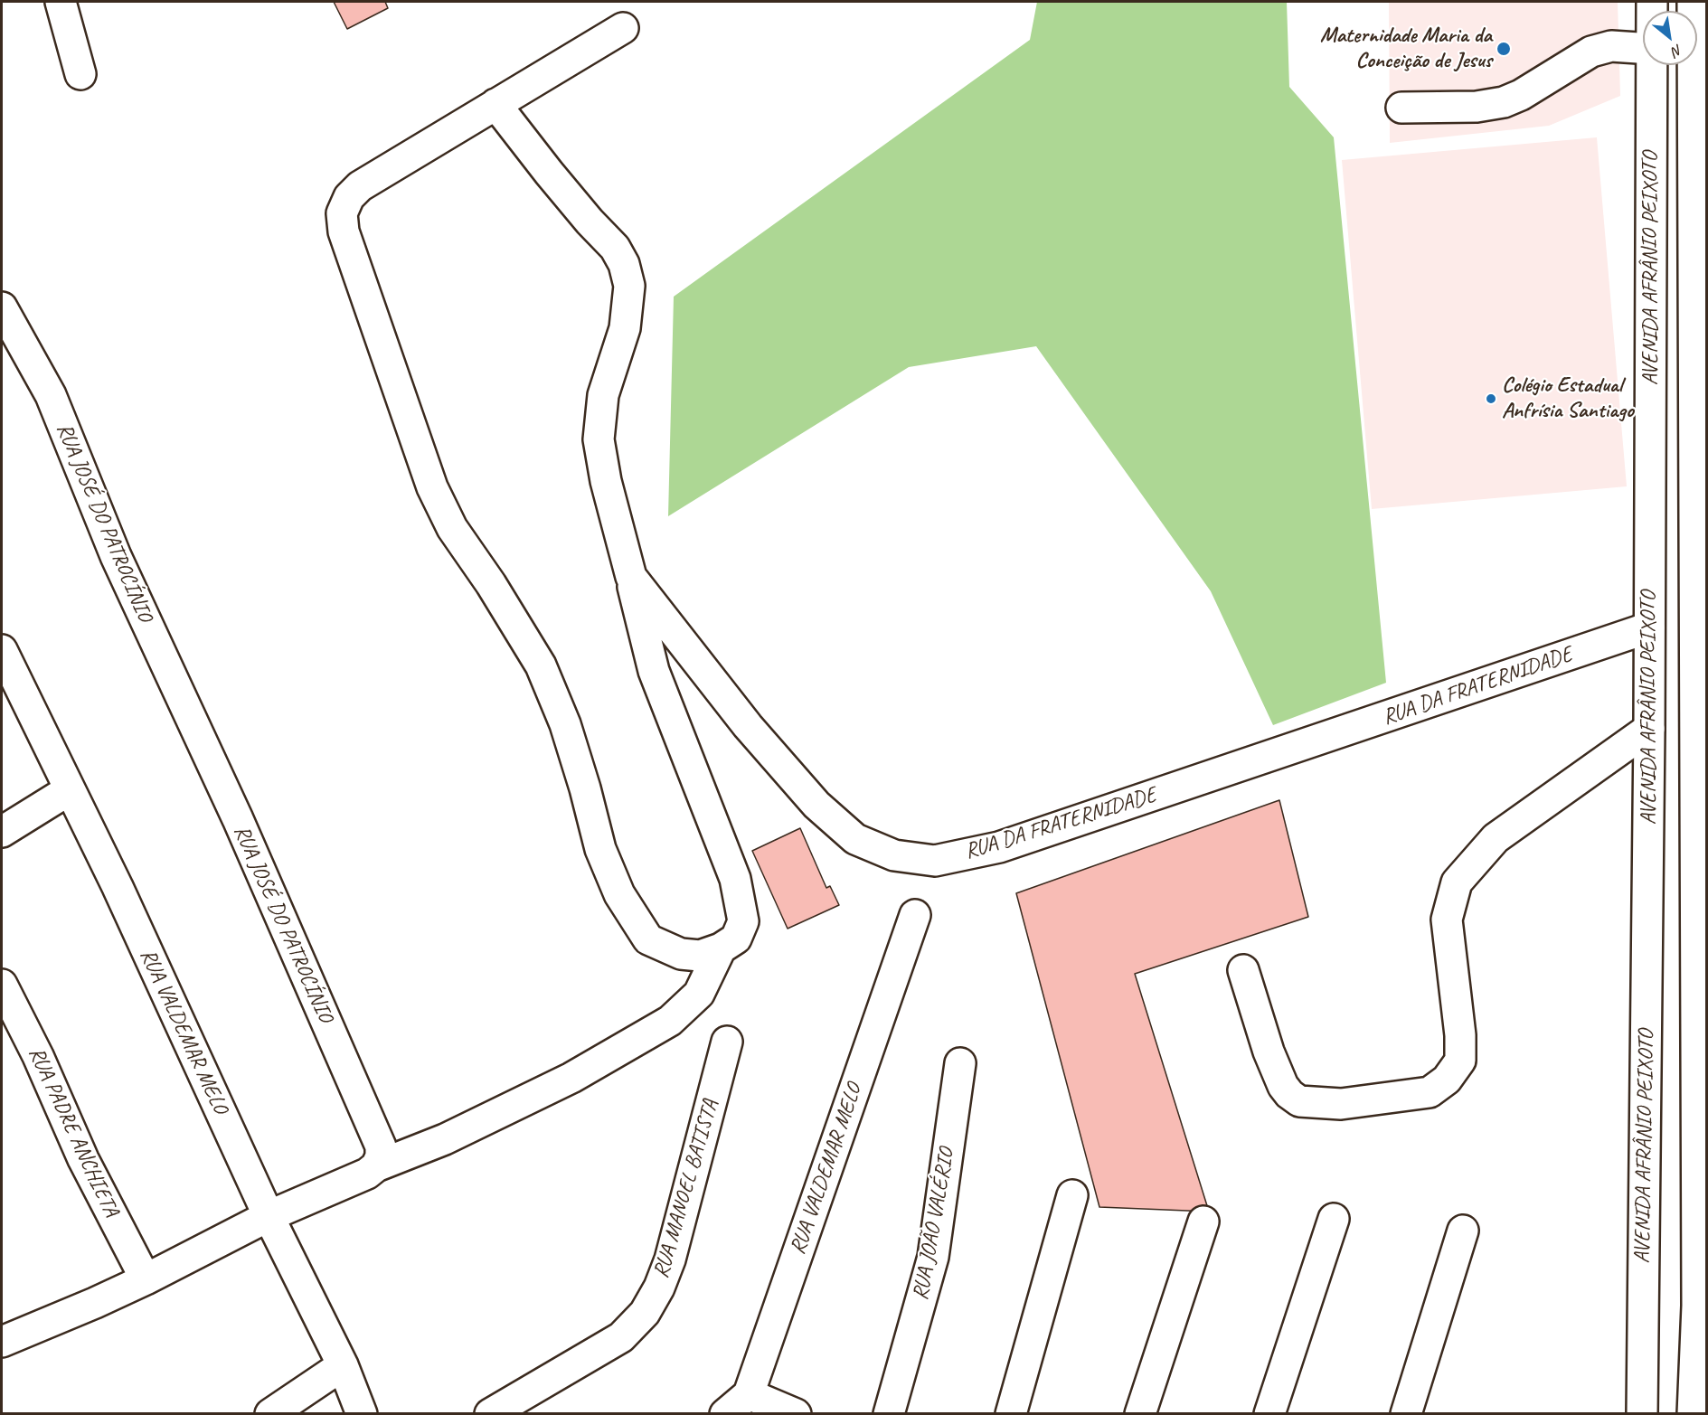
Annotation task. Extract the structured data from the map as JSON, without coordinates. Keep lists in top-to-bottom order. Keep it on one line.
{"streets":{"street":["AVENIDA AFRÂNIO PEIXOTO","RUA JOSÉ DO PATROCÍNIO","RUA DA FRATERNIDADE","RUA VALDEMAR MELO","RUA PADRE ANCHIETA","RUA MANOEL BATISTA","RUA JOÃO VALÉRIO"]},"crossings":[["AVENIDA AFRÂNIO PEIXOTO","RUA DA FRATERNIDADE"]],"places":["Maternidade Maria da Conceição de Jesus","Colégio Estadual Anfrísia Santiago"],"north":"bottom right"}
